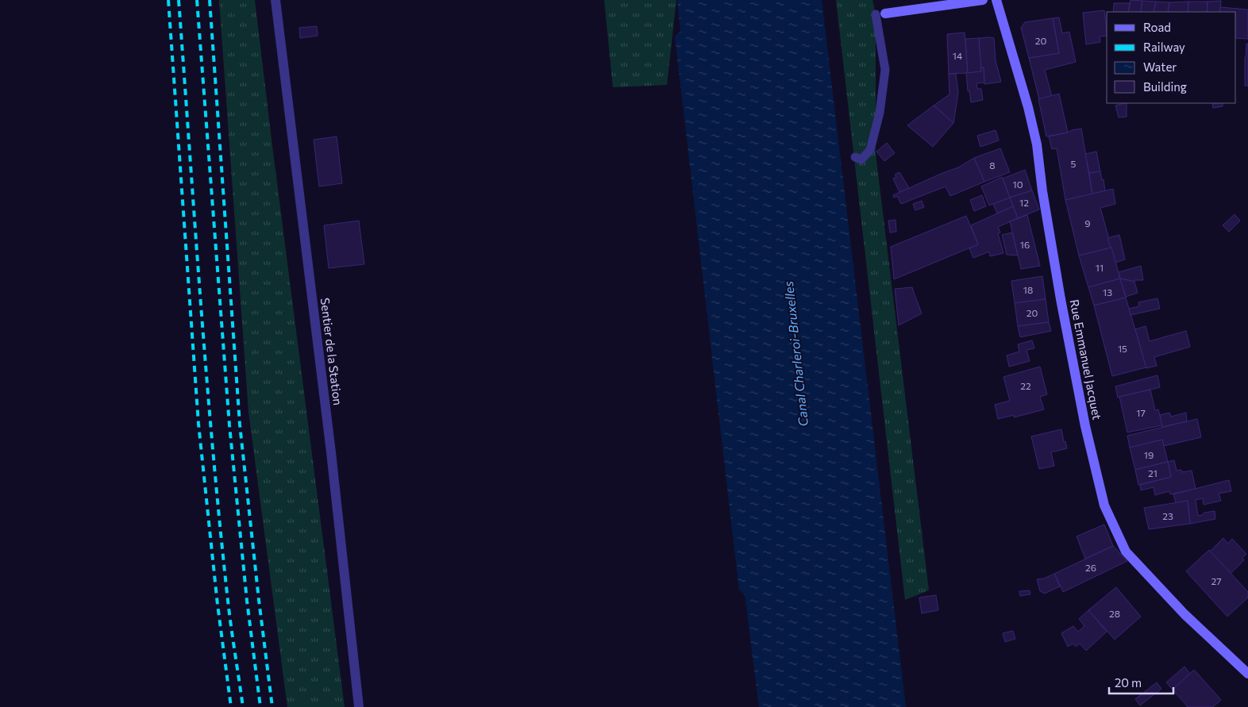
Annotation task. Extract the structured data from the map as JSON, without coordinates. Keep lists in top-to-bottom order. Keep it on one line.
{"streets":{"street":["Sentier de la Station","Rue Emmanuel Jacquet"]},"water":["Canal Charleroi-Bruxelles"],"house_numbers":["20","14","5","8","10","12","9","16","11","18","13","20","15","22","17","19","21","23","26","27","28"],"legend":["Road","Railway","Water","Building"],"scale_bar":"20 m"}
